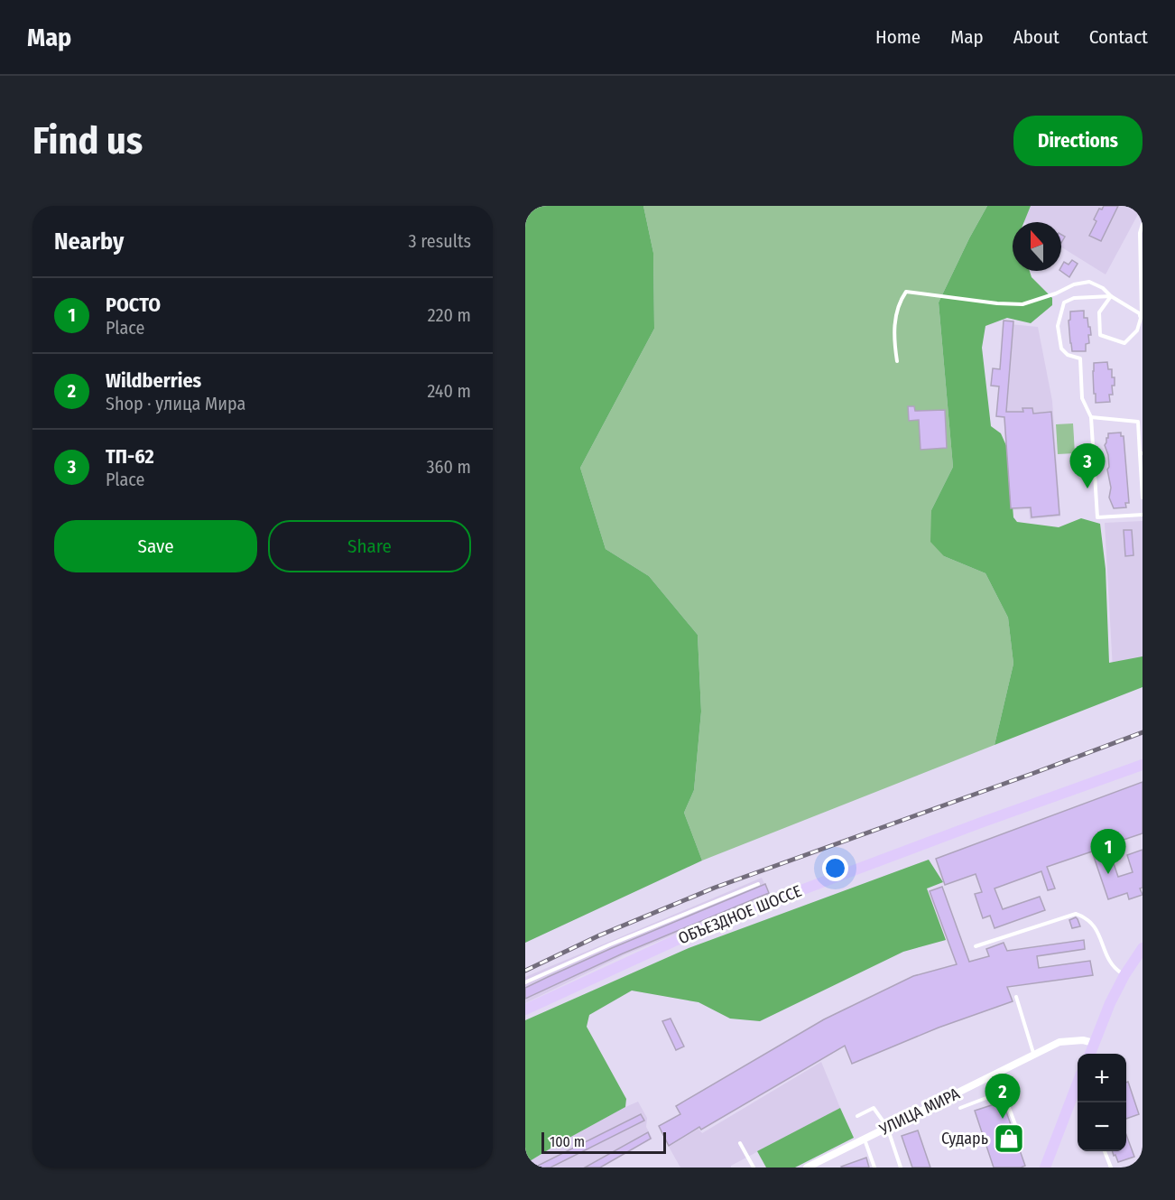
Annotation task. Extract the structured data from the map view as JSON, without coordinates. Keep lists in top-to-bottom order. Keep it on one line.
{"streets":{"main road":["ОБЪЕЗДНОЕ ШОССЕ"],"street":["УЛИЦА МИРА"]},"places":{"shop":["Сударь"]},"scale_bar":"100 m","north":"top","page":{"header":"Map","nav":["Home","Map","About","Contact"],"buttons":["Directions",["Save","Share"]],"title":"Find us","heading":["Nearby","3 results"],"list":[{"mark":"1","name":"РОСТО","note":"Place","value":"220 m"},{"mark":"2","name":"Wildberries","note":"Shop · улица Мира","value":"240 m"},{"mark":"3","name":"ТП-62","note":"Place","value":"360 m"}],"pins":["3","1","2"],"map_buttons":["+","−"],"scale":"100 m"}}
